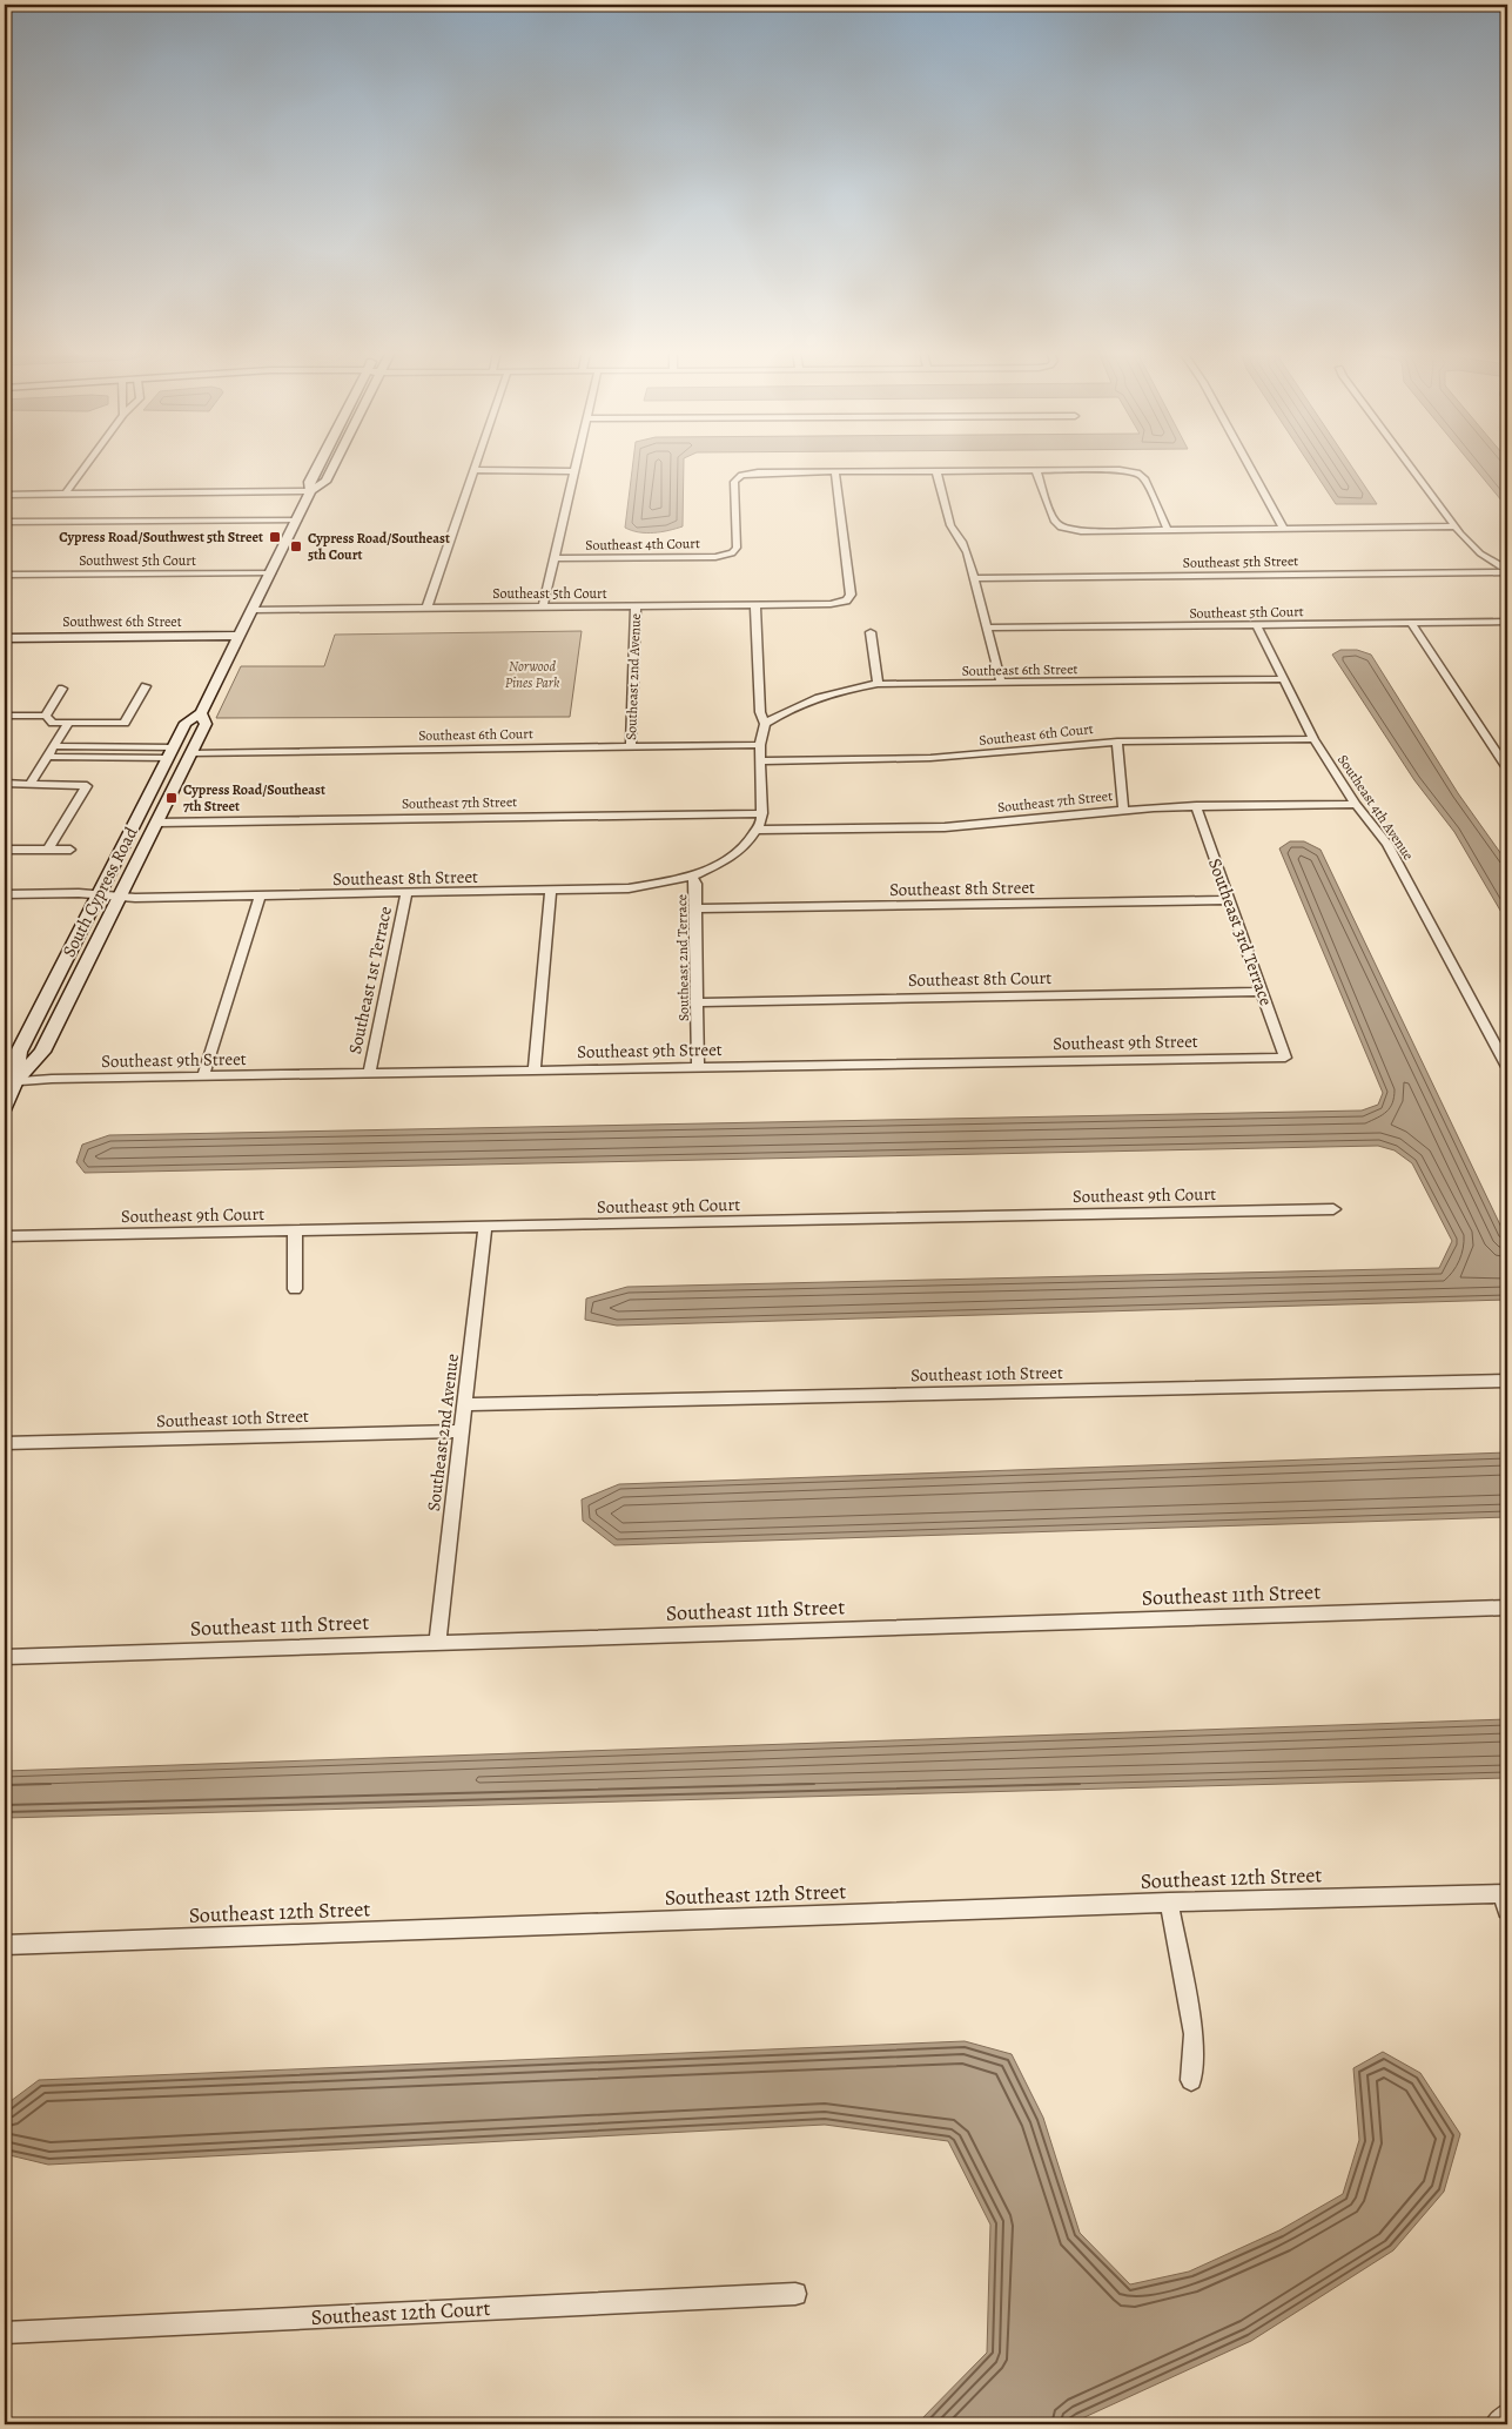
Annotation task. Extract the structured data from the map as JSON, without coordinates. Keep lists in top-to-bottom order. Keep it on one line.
{"streets":{"street":["Southeast 4th Court","Southwest 5th Court","Southeast 5th Street","Southeast 5th Court","Southwest 6th Street","Southeast 6th Street","Southeast 2nd Avenue","Southeast 6th Court","Southeast 7th Street","Southeast 4th Avenue","Southeast 8th Street","South Cypress Road","Southeast 3rd Terrace","Southeast 2nd Terrace","Southeast 8th Court","Southeast 1st Terrace","Southeast 9th Street","Southeast 9th Court","Southeast 10th Street","Southeast 11th Street","Southeast 12th Street","Southeast 12th Court"]},"crossings":[["Southeast 4th Court","Southeast 5th Court"],["Southwest 5th Court","South Cypress Road"],["Southeast 5th Court","Southeast 2nd Avenue"],["Southeast 5th Court","Southeast 4th Avenue"],["Southeast 5th Court","South Cypress Road"],["Southeast 5th Court","Southeast 2nd Terrace"],["Southwest 6th Street","South Cypress Road"],["Southeast 6th Street","Southeast 4th Avenue"],["Southeast 6th Street","Southeast 2nd Terrace"],["Southeast 2nd Avenue","Southeast 6th Court"],["Southeast 2nd Avenue","Southeast 9th Court"],["Southeast 2nd Avenue","Southeast 10th Street"],["Southeast 2nd Avenue","Southeast 11th Street"],["Southeast 6th Court","Southeast 4th Avenue"],["Southeast 6th Court","South Cypress Road"],["Southeast 6th Court","Southeast 2nd Terrace"],["Southeast 7th Street","Southeast 4th Avenue"],["Southeast 7th Street","South Cypress Road"],["Southeast 7th Street","Southeast 3rd Terrace"],["Southeast 7th Street","Southeast 2nd Terrace"],["Southeast 8th Street","South Cypress Road"],["Southeast 8th Street","Southeast 3rd Terrace"],["Southeast 8th Street","Southeast 2nd Terrace"],["Southeast 8th Street","Southeast 1st Terrace"],["South Cypress Road","Southeast 9th Street"],["Southeast 3rd Terrace","Southeast 8th Court"],["Southeast 3rd Terrace","Southeast 9th Street"],["Southeast 2nd Terrace","Southeast 8th Court"],["Southeast 2nd Terrace","Southeast 9th Street"],["Southeast 1st Terrace","Southeast 9th Street"]],"parks":["Norwood Pines Park"],"places":{"transit":["Cypress Road/Southwest 5th Street","Cypress Road/Southeast 5th Court","Cypress Road/Southeast 7th Street"]}}
